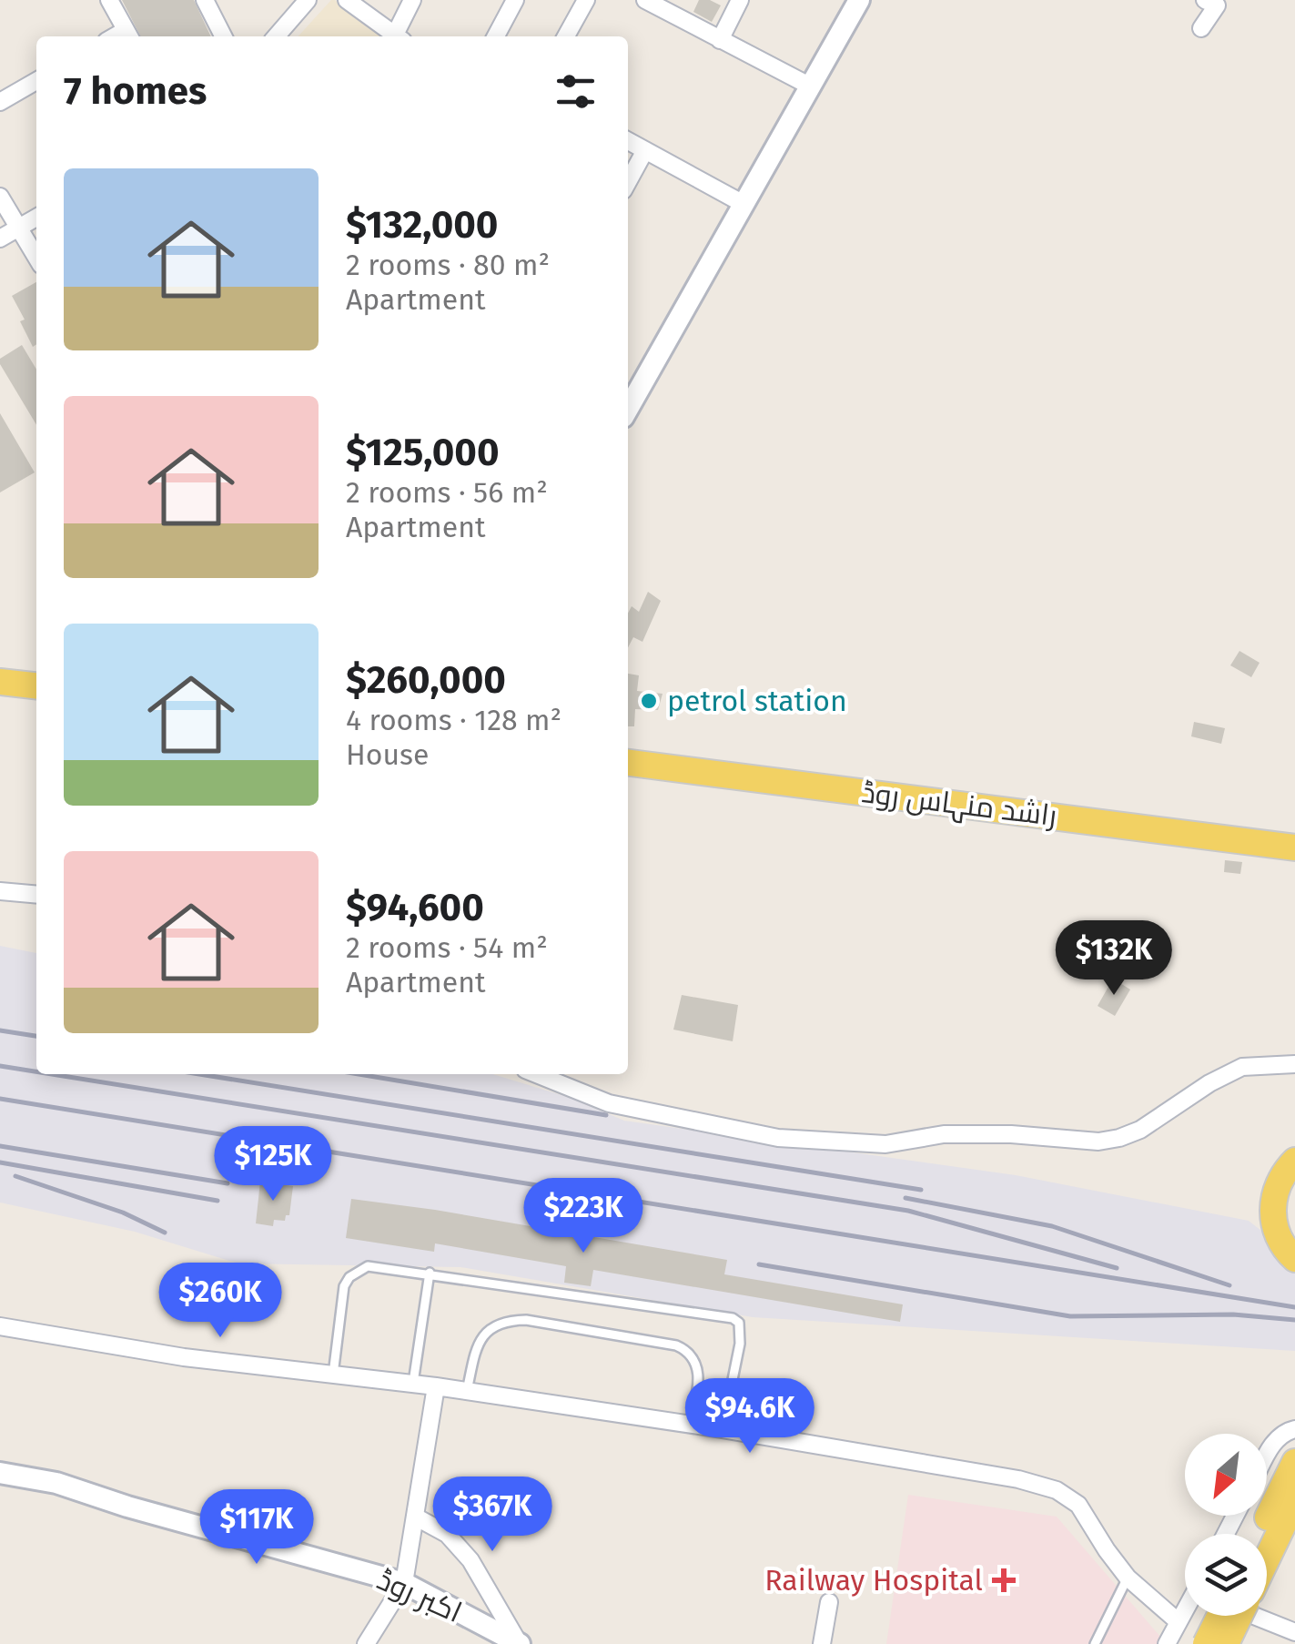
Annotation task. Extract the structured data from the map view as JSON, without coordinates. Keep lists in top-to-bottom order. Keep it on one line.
{"streets":{"main road":["راشد منہاس روڈ","اکبر روڈ"]},"places":{"other":["petrol station"],"health":["Railway Hospital"]},"north":"bottom left","page":{"heading":"7 homes","list":[{"name":"$132,000","note":"2 rooms · 80 m² · Apartment"},{"name":"$125,000","note":"2 rooms · 56 m² · Apartment"},{"name":"$260,000","note":"4 rooms · 128 m² · House"},{"name":"$94,600","note":"2 rooms · 54 m² · Apartment"}],"price":["$132K","$125K","$223K","$260K","$94.6K","$367K","$117K"]}}
